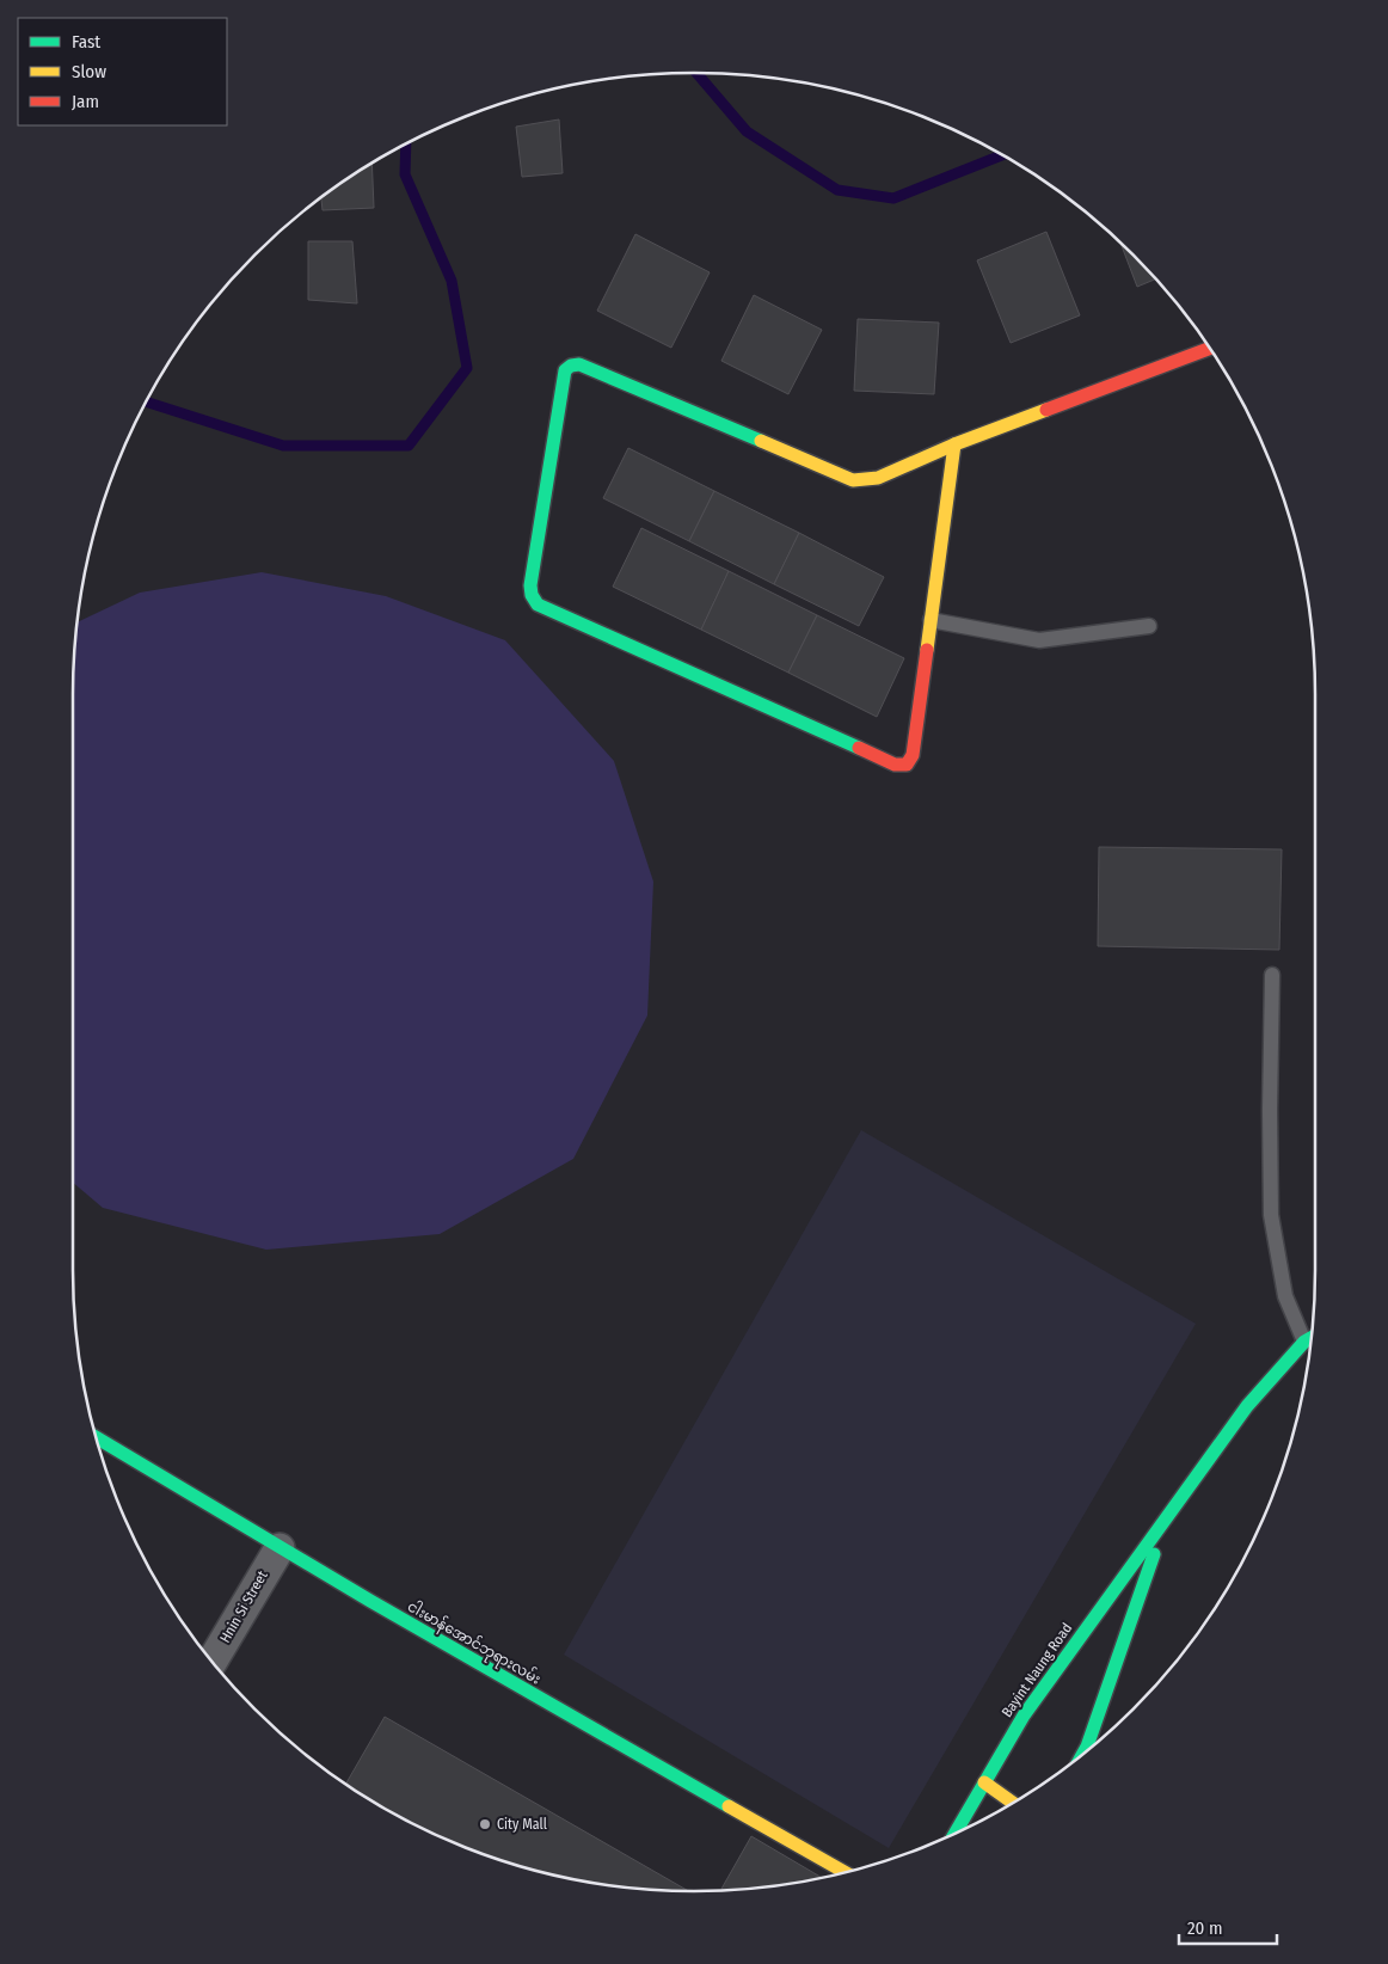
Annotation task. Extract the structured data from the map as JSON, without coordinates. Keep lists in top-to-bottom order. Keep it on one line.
{"streets":{"main road":["ငါးမာန်အောင်ဘုရားလမ်း","Bayint Naung Road"],"street":["Hnin Si Street"]},"crossings":[["Hnin Si Street","ငါးမာန်အောင်ဘုရားလမ်း"]],"places":["City Mall"],"legend":["Fast","Slow","Jam"],"scale_bar":"20 m"}
